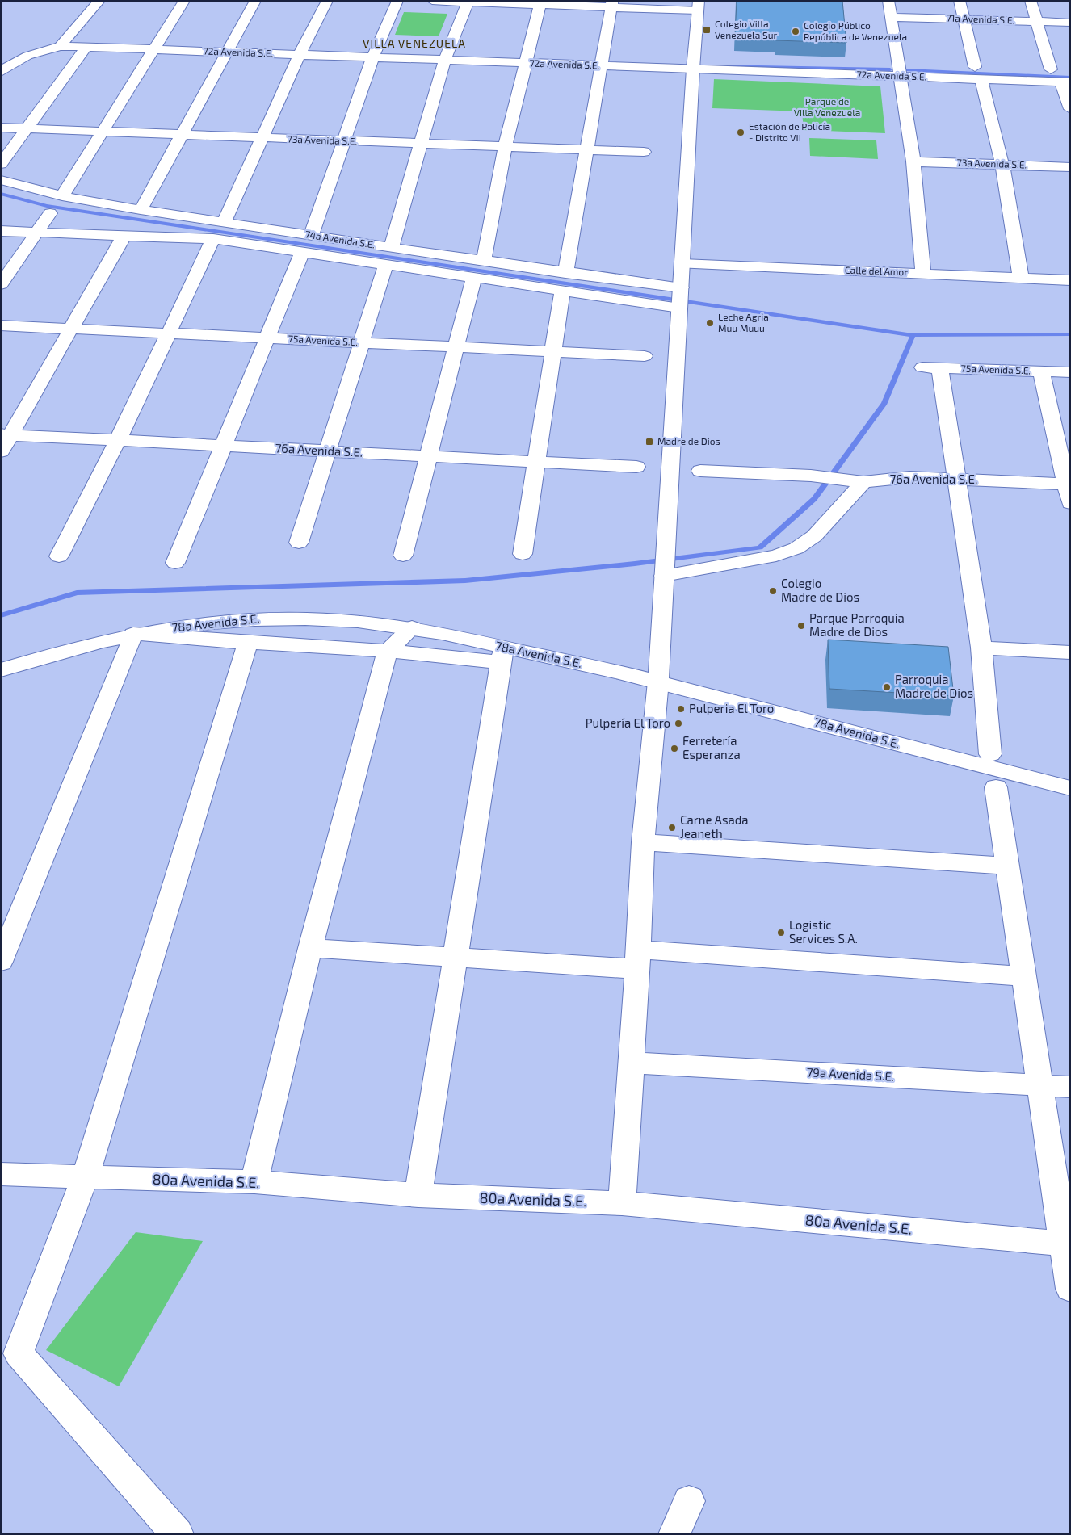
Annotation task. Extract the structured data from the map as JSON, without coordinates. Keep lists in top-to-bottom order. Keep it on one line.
{"streets":{"street":["71a Avenida S.E.","72a Avenida S.E.","73a Avenida S.E.","74a Avenida S.E.","Calle del Amor","75a Avenida S.E.","76a Avenida S.E.","78a Avenida S.E.","79a Avenida S.E.","80a Avenida S.E."]},"districts":["VILLA VENEZUELA"],"parks":["Parque de Villa Venezuela"],"places":{"transit":["Colegio Villa Venezuela Sur","Madre de Dios"],"other":["Colegio Público República de Venezuela","Estación de Policía - Distrito VII","Leche Agria Muu Muuu","Colegio Madre de Dios","Parque Parroquia Madre de Dios","Parroquia Madre de Dios","Pulperia El Toro","Pulpería El Toro","Ferretería Esperanza","Carne Asada Jeaneth","Logistic Services S.A."]}}
